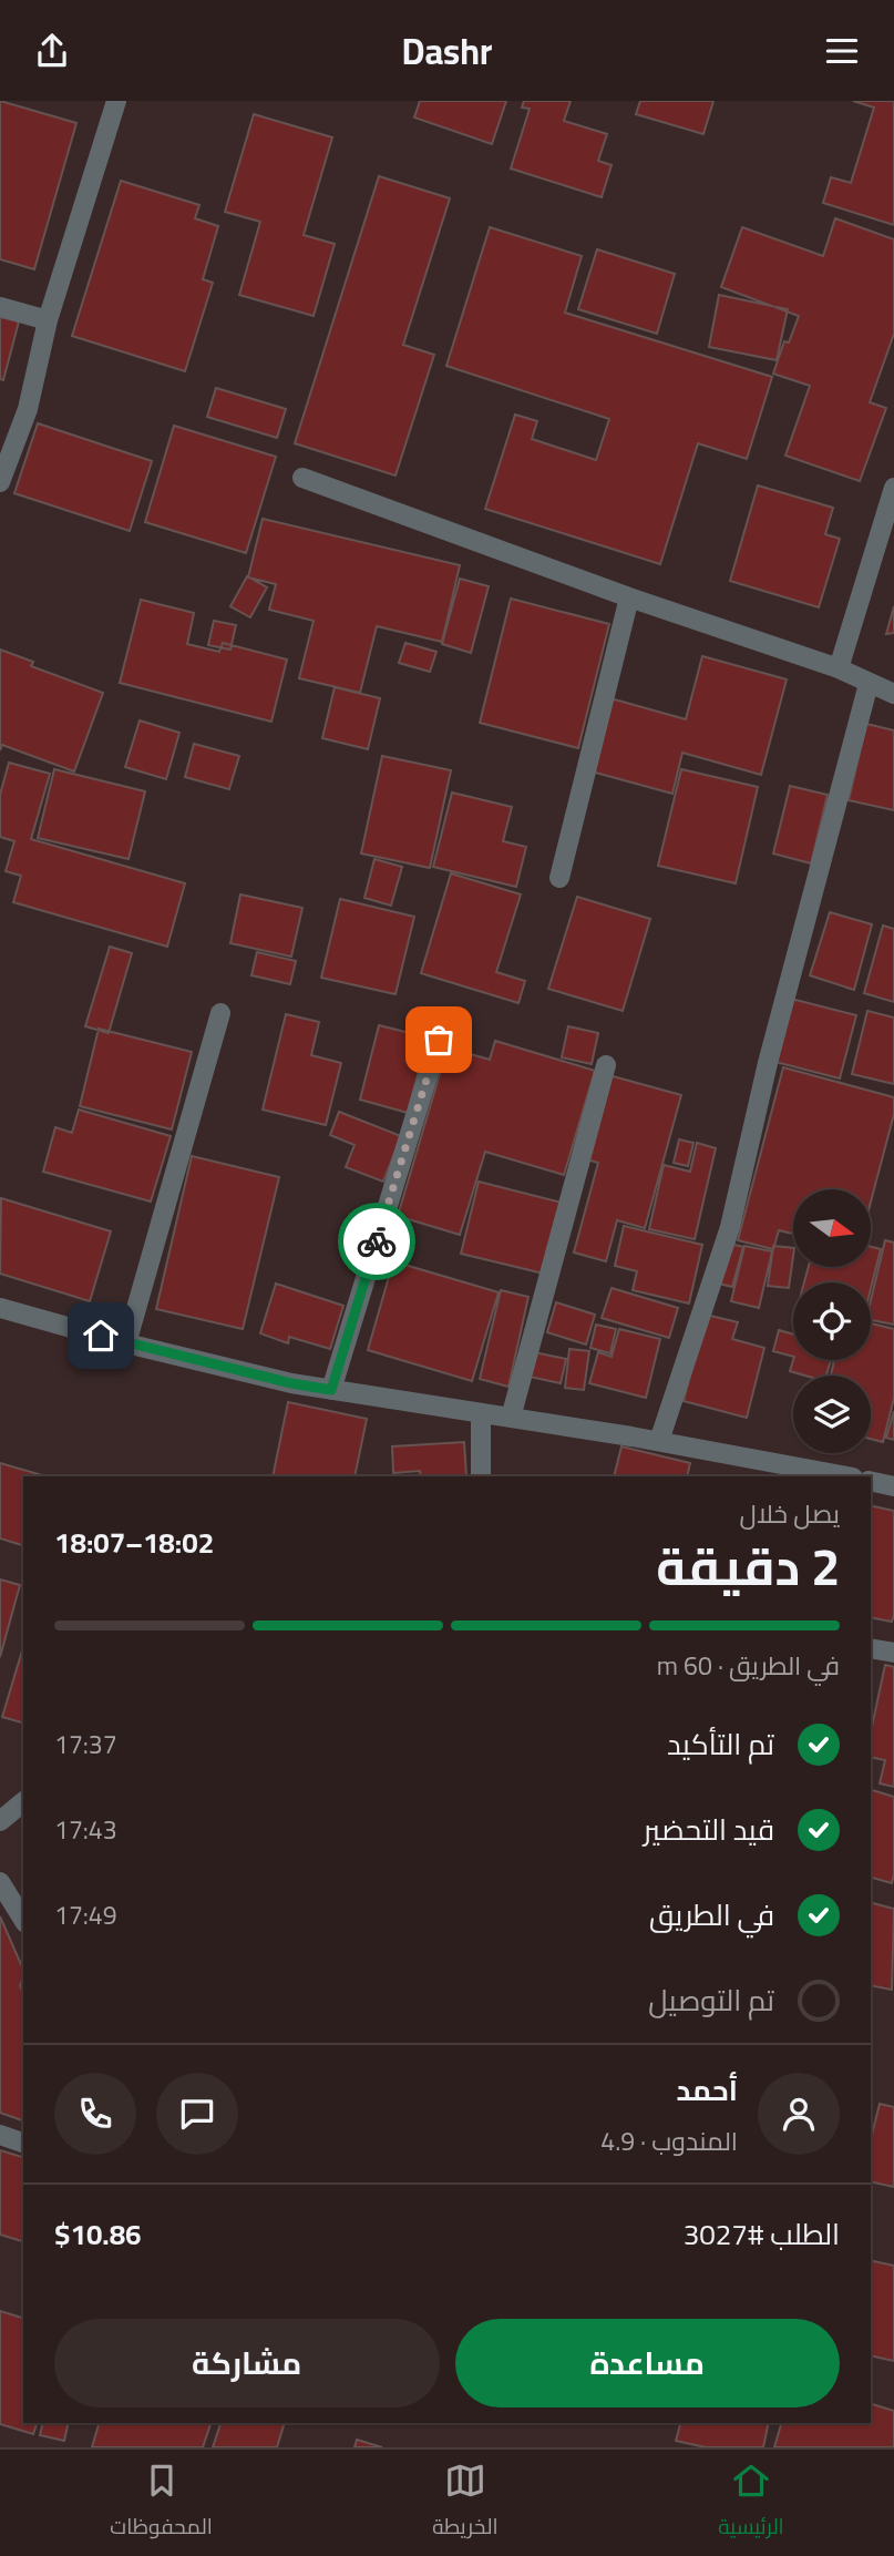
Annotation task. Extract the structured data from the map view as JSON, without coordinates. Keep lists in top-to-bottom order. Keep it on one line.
{"north":"right","page":{"header":"Dashr","heading":["2 دقيقة","يصل خلال","18:02–18:07"],"panel":["أحمد","المندوب · 4.9","الطلب #3027","$10.86"],"bar":"في الطريق · 60 m","list":[["تم التأكيد","17:37"],["قيد التحضير","17:43"],["في الطريق","17:49"],"تم التوصيل"],"buttons":["مساعدة","مشاركة"],"tabs":["الرئيسية","الخريطة","المحفوظات"]}}
